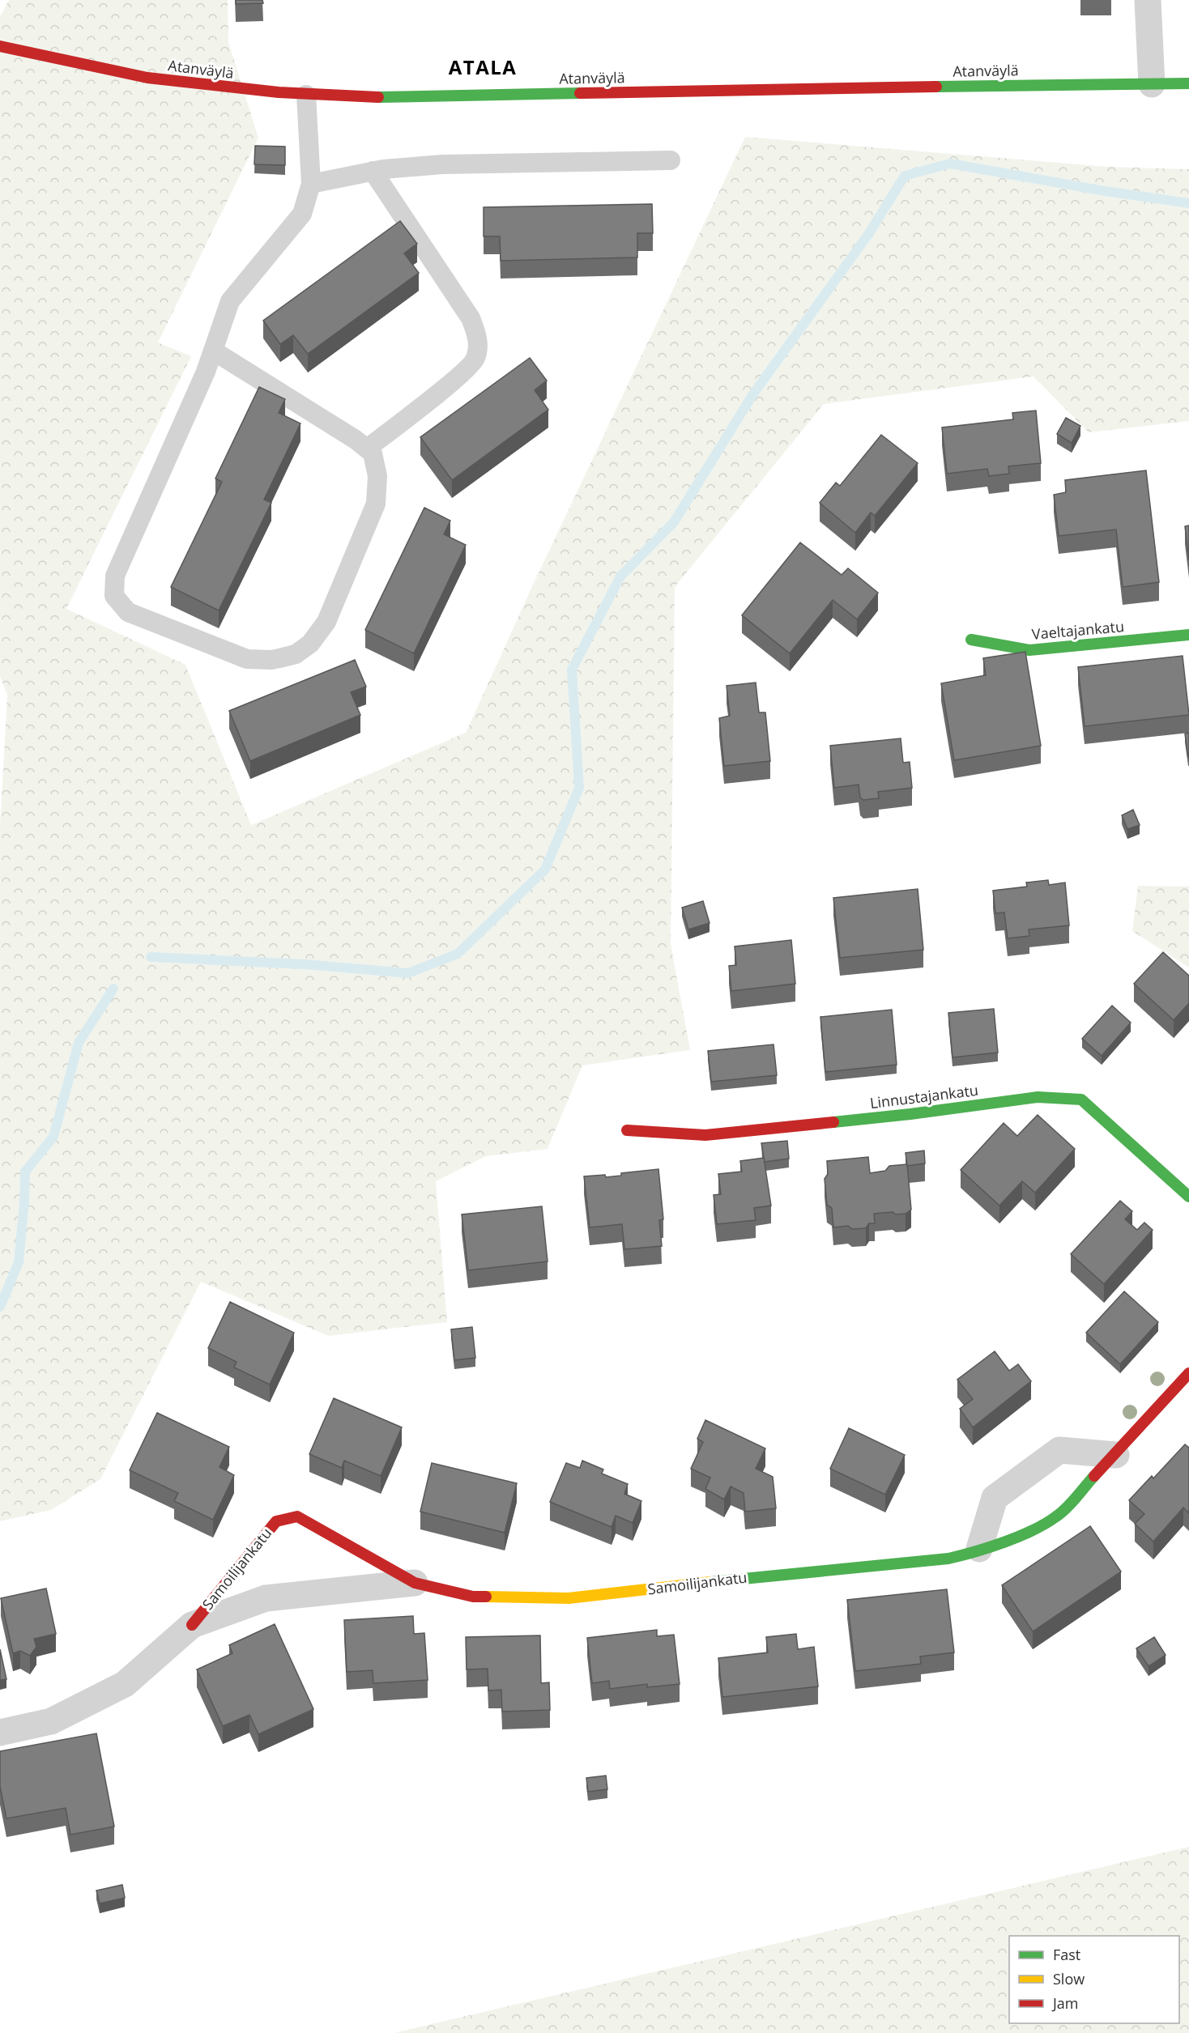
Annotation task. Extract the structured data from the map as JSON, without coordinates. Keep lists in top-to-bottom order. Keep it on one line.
{"streets":{"street":["Atanväylä","Vaeltajankatu","Linnustajankatu","Samoilijankatu"]},"districts":["ATALA"],"legend":["Fast","Slow","Jam"]}
